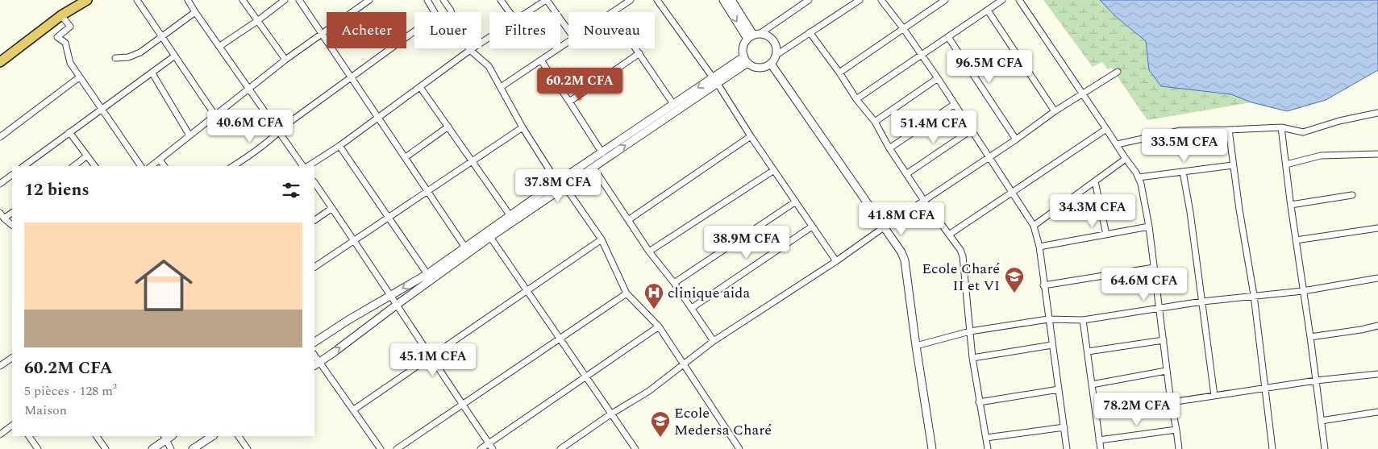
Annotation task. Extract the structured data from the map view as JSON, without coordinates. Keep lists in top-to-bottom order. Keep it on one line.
{"places":{"school or university":["Ecole Charé II et VI","Ecole Medersa Charé"],"hospital":["clinique aida"]},"page":{"chip":["Acheter","Louer","Filtres","Nouveau"],"price":["96.5M CFA","60.2M CFA","40.6M CFA","51.4M CFA","33.5M CFA","37.8M CFA","34.3M CFA","41.8M CFA","38.9M CFA","64.6M CFA","45.1M CFA","78.2M CFA"],"heading":"12 biens","list":[{"name":"60.2M CFA","note":"5 pièces · 128 m² · Maison"}]}}
